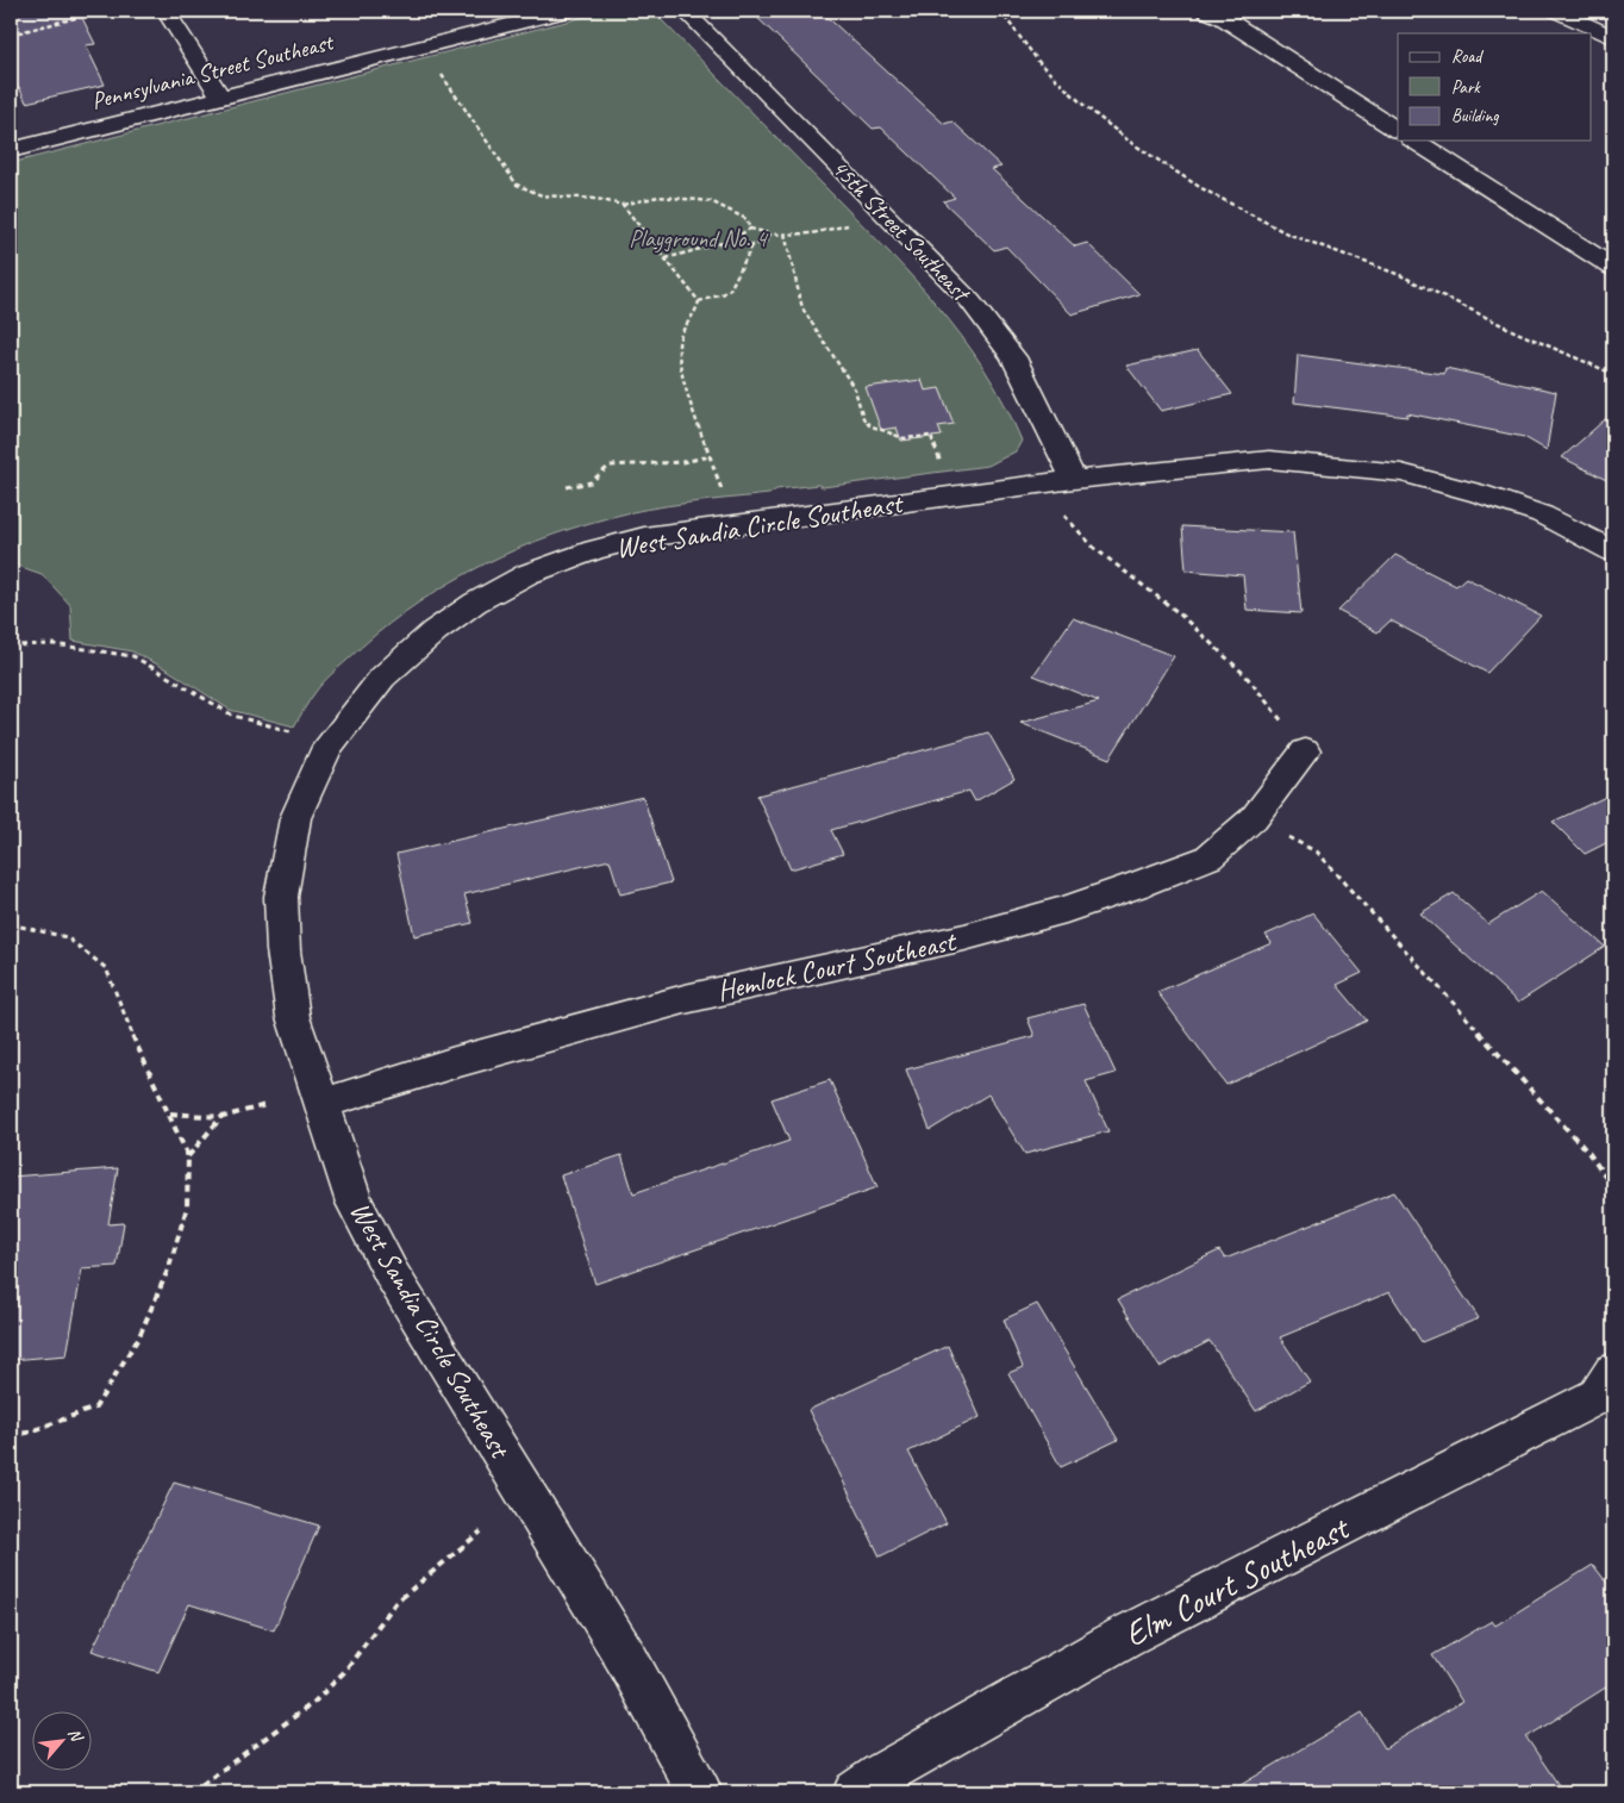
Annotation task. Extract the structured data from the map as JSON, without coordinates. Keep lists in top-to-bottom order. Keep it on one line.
{"streets":{"street":["Pennsylvania Street Southeast","45th Street Southeast","West Sandia Circle Southeast","Hemlock Court Southeast","Elm Court Southeast"]},"crossings":[["45th Street Southeast","West Sandia Circle Southeast"],["West Sandia Circle Southeast","Hemlock Court Southeast"]],"parks":["Playground No. 4"],"legend":["Road","Park","Building"],"north":"top right"}
